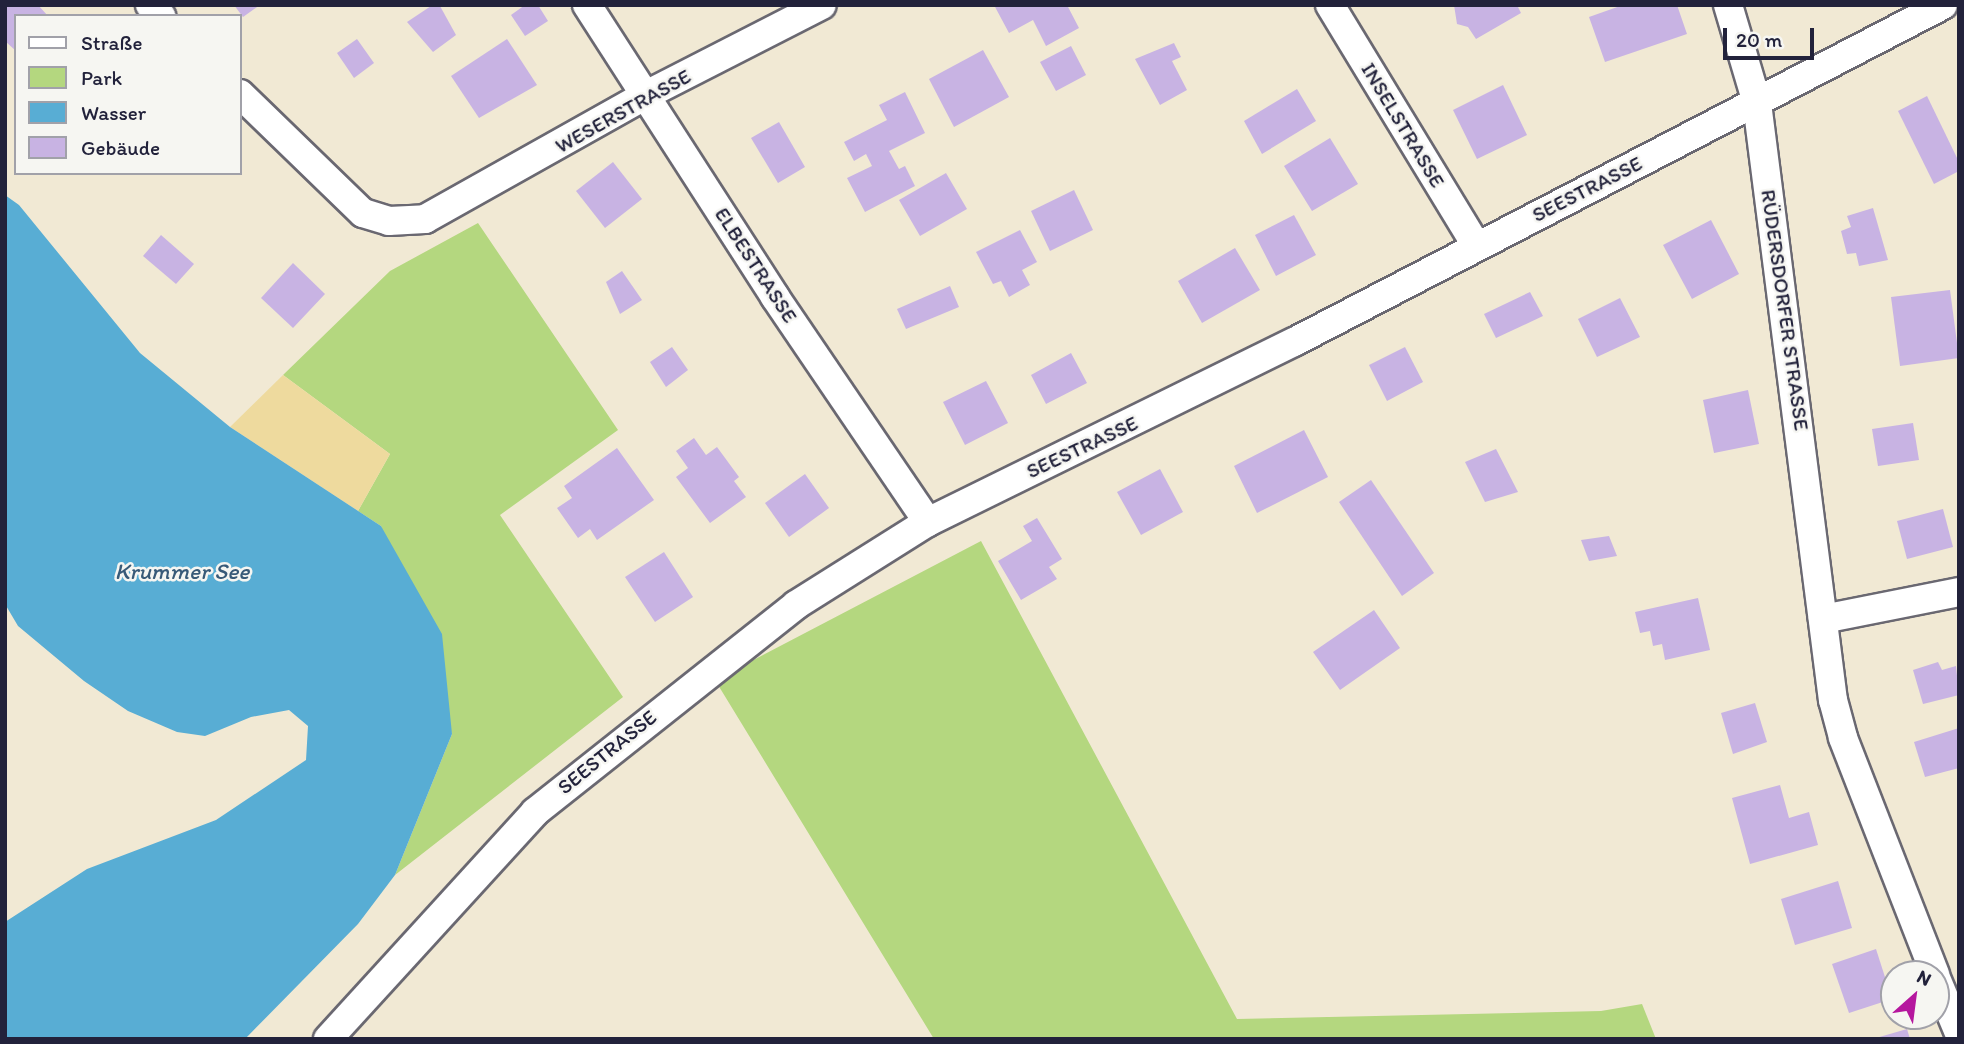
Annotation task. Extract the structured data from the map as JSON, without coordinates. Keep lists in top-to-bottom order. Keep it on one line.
{"streets":{"street":["WESERSTRASSE","INSELSTRASSE","SEESTRASSE","ELBESTRASSE","RÜDERSDORFER STRASSE"]},"crossings":[["WESERSTRASSE","ELBESTRASSE"],["INSELSTRASSE","SEESTRASSE"],["SEESTRASSE","ELBESTRASSE"],["SEESTRASSE","RÜDERSDORFER STRASSE"]],"water":["Krummer See"],"legend":["Straße","Park","Wasser","Gebäude"],"scale_bar":"20 m","north":"top right"}
